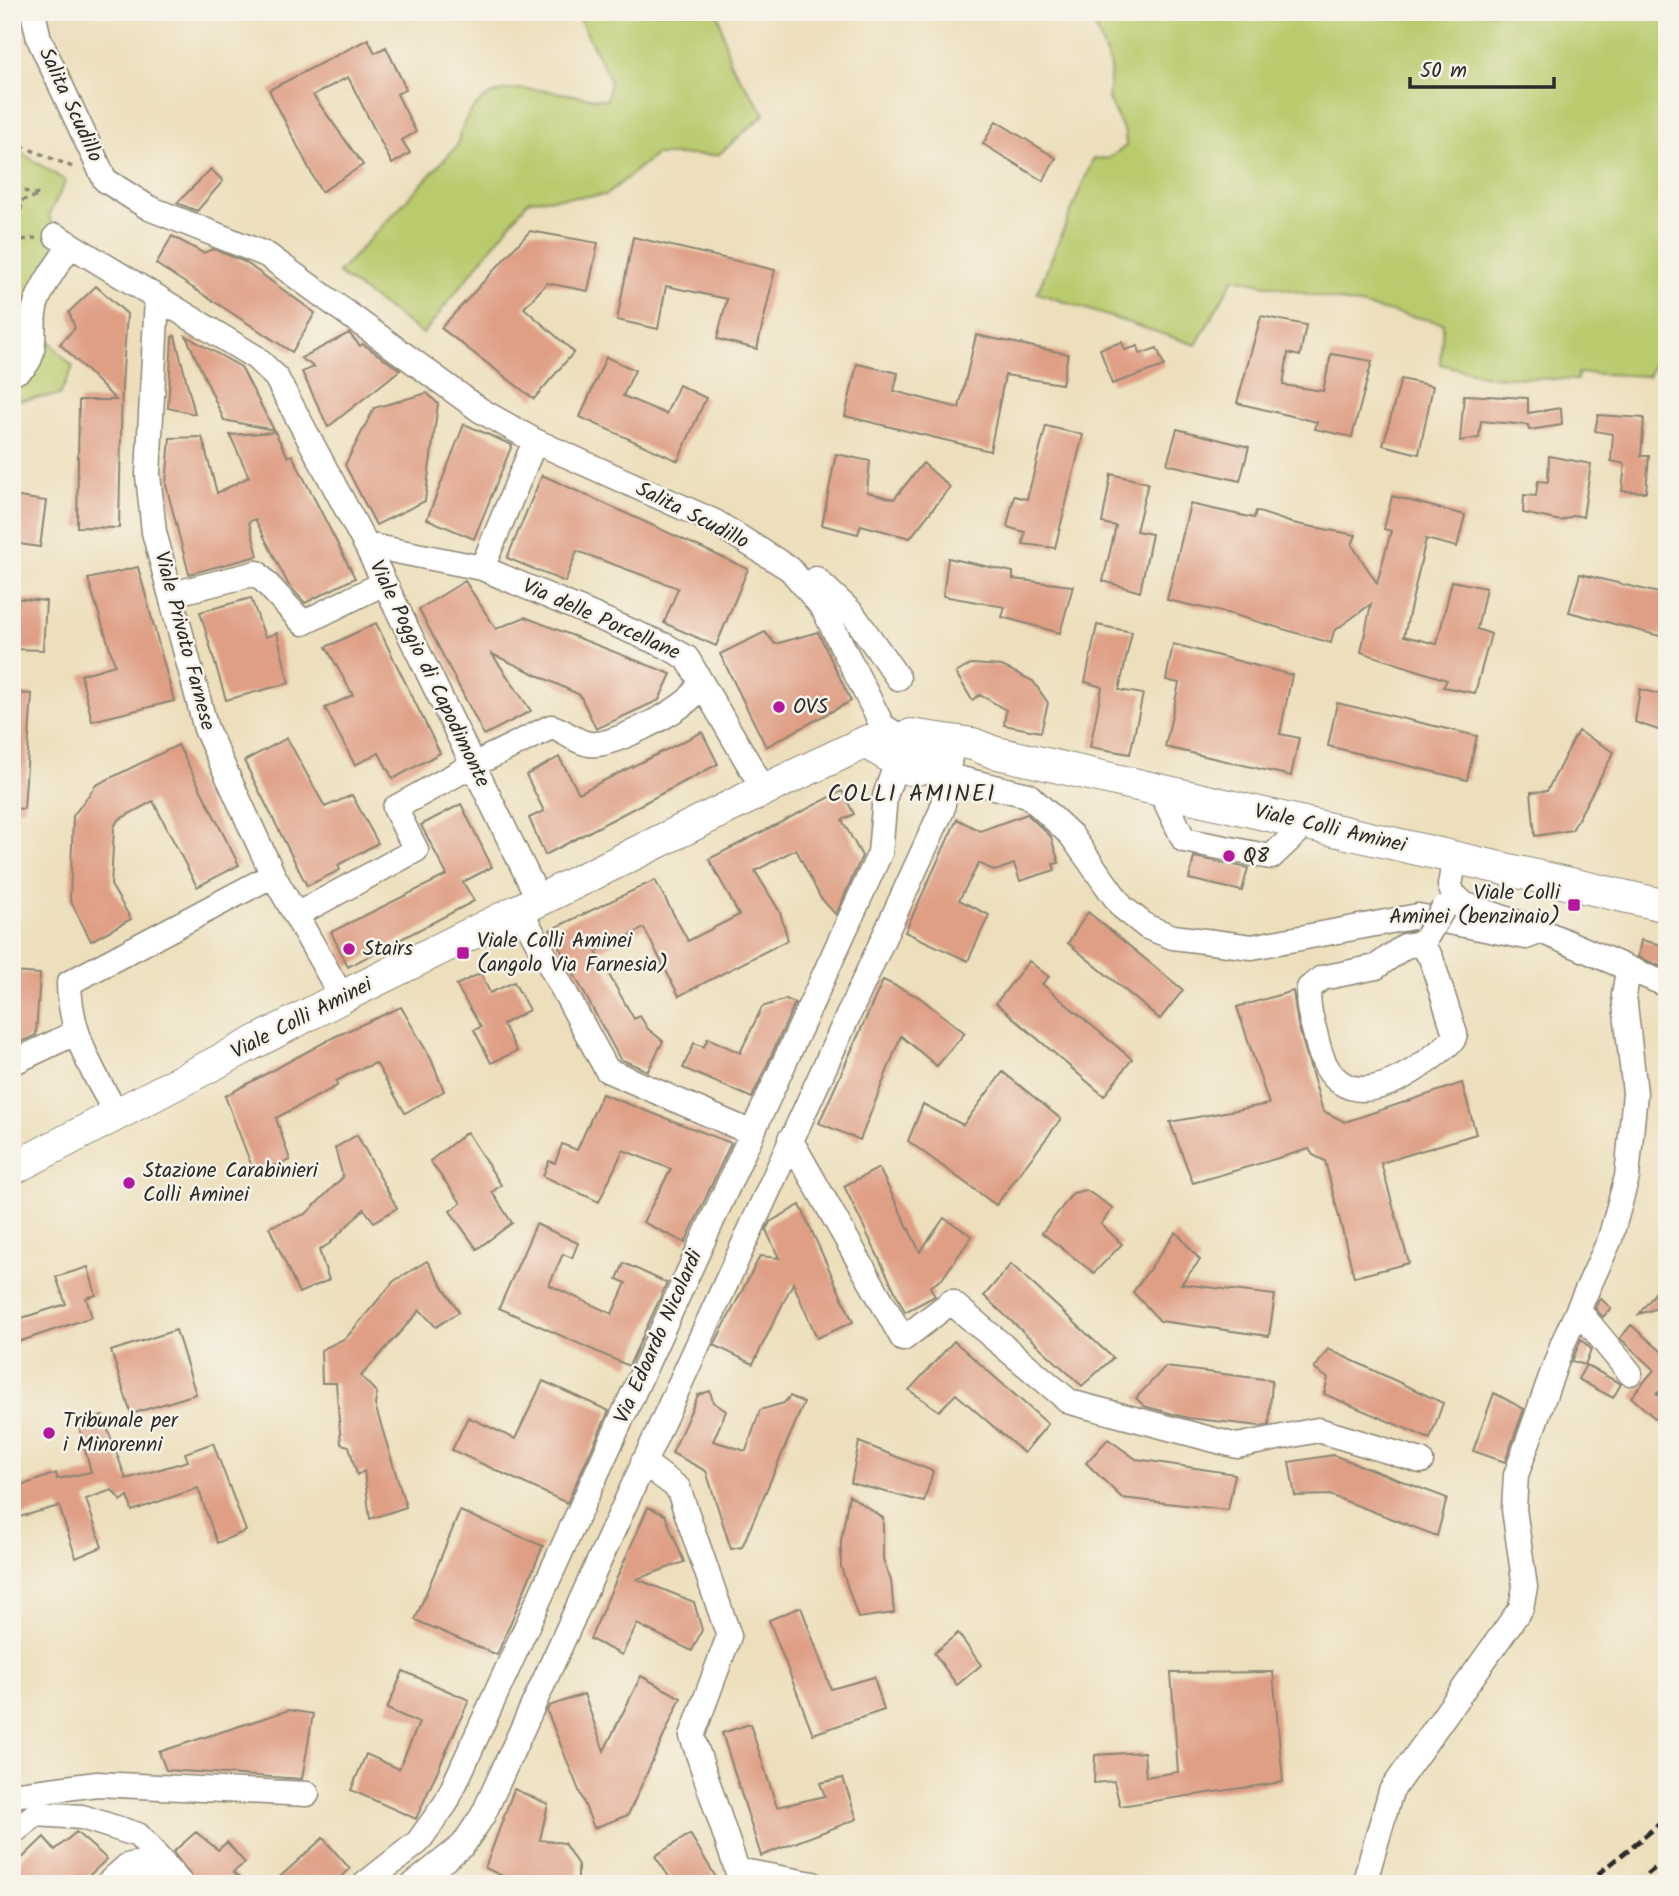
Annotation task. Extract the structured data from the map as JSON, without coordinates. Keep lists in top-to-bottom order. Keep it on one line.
{"streets":{"main road":["Viale Colli Aminei"],"street":["Salita Scudillo","Via delle Porcellane","Viale Privato Farnese","Viale Poggio di Capodimonte","Via Edoardo Nicolardi"]},"crossings":[["Salita Scudillo","Viale Colli Aminei"],["Salita Scudillo","Via Edoardo Nicolardi"],["Via delle Porcellane","Viale Poggio di Capodimonte"],["Via delle Porcellane","Viale Colli Aminei"],["Viale Privato Farnese","Viale Colli Aminei"],["Viale Poggio di Capodimonte","Viale Colli Aminei"],["Viale Poggio di Capodimonte","Via Edoardo Nicolardi"],["Viale Colli Aminei","Via Edoardo Nicolardi"]],"districts":["COLLI AMINEI"],"places":{"other":["OVS","Q8","Stairs","Stazione Carabinieri Colli Aminei","Tribunale per i Minorenni"],"transit":["Viale Colli Aminei (benzinaio)","Viale Colli Aminei (angolo Via Farnesia)"]},"scale_bar":"50 m"}
